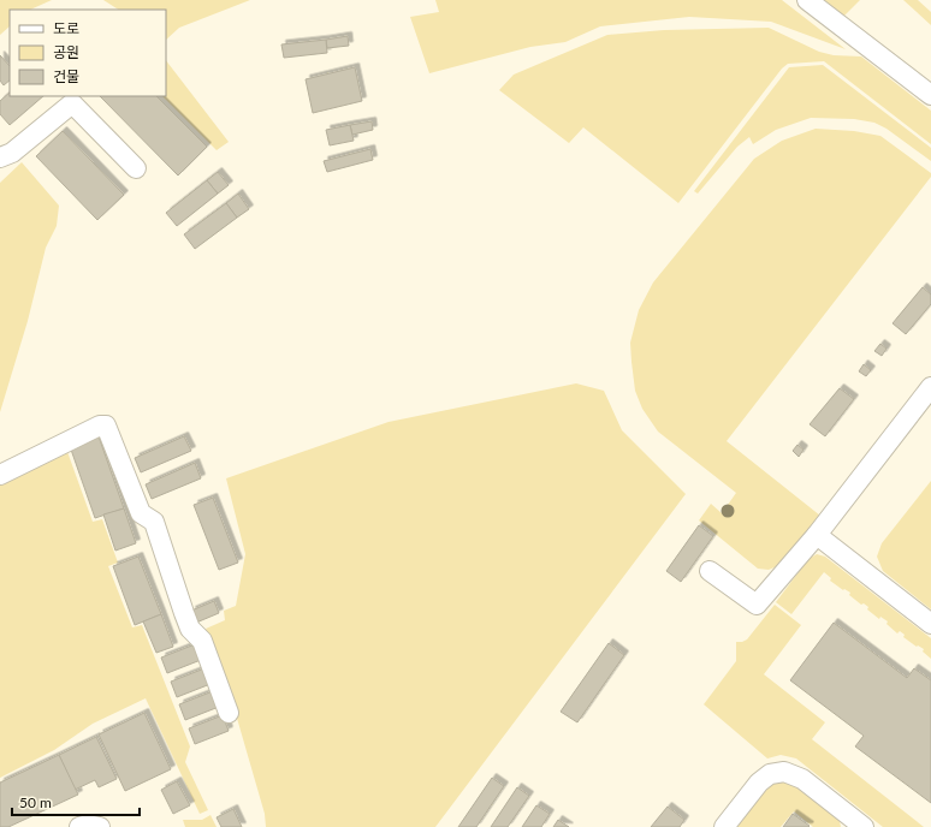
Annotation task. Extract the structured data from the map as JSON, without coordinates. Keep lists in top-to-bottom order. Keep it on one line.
{"legend":["도로","공원","건물"],"scale_bar":"50 m"}
